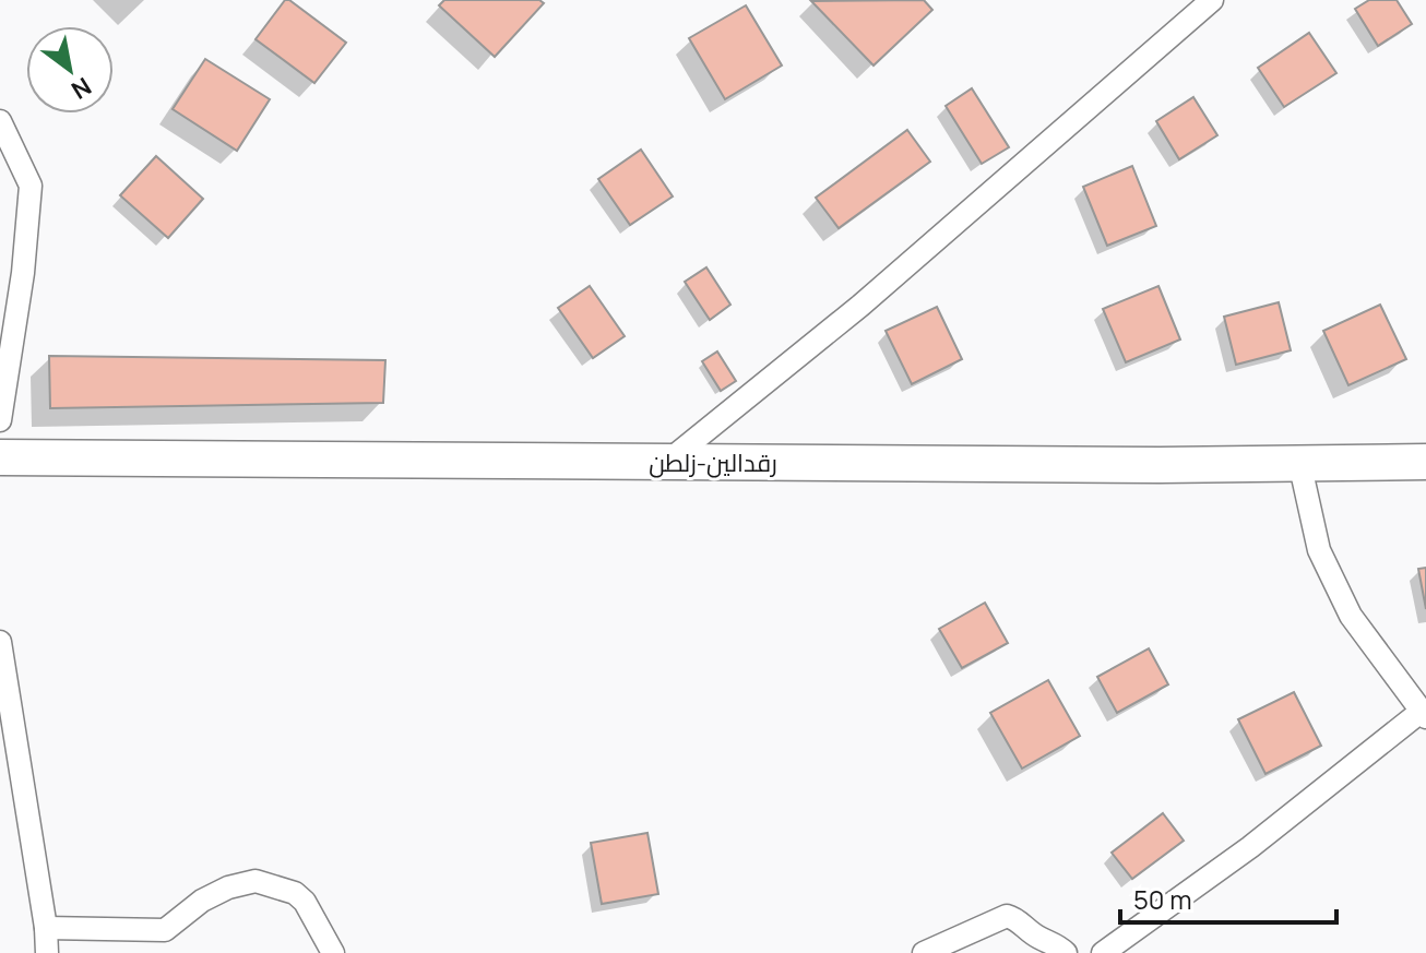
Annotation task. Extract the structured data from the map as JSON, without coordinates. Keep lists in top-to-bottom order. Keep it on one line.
{"streets":{"main road":["رقدالين-زلطن"]},"scale_bar":"50 m","north":"bottom right"}
